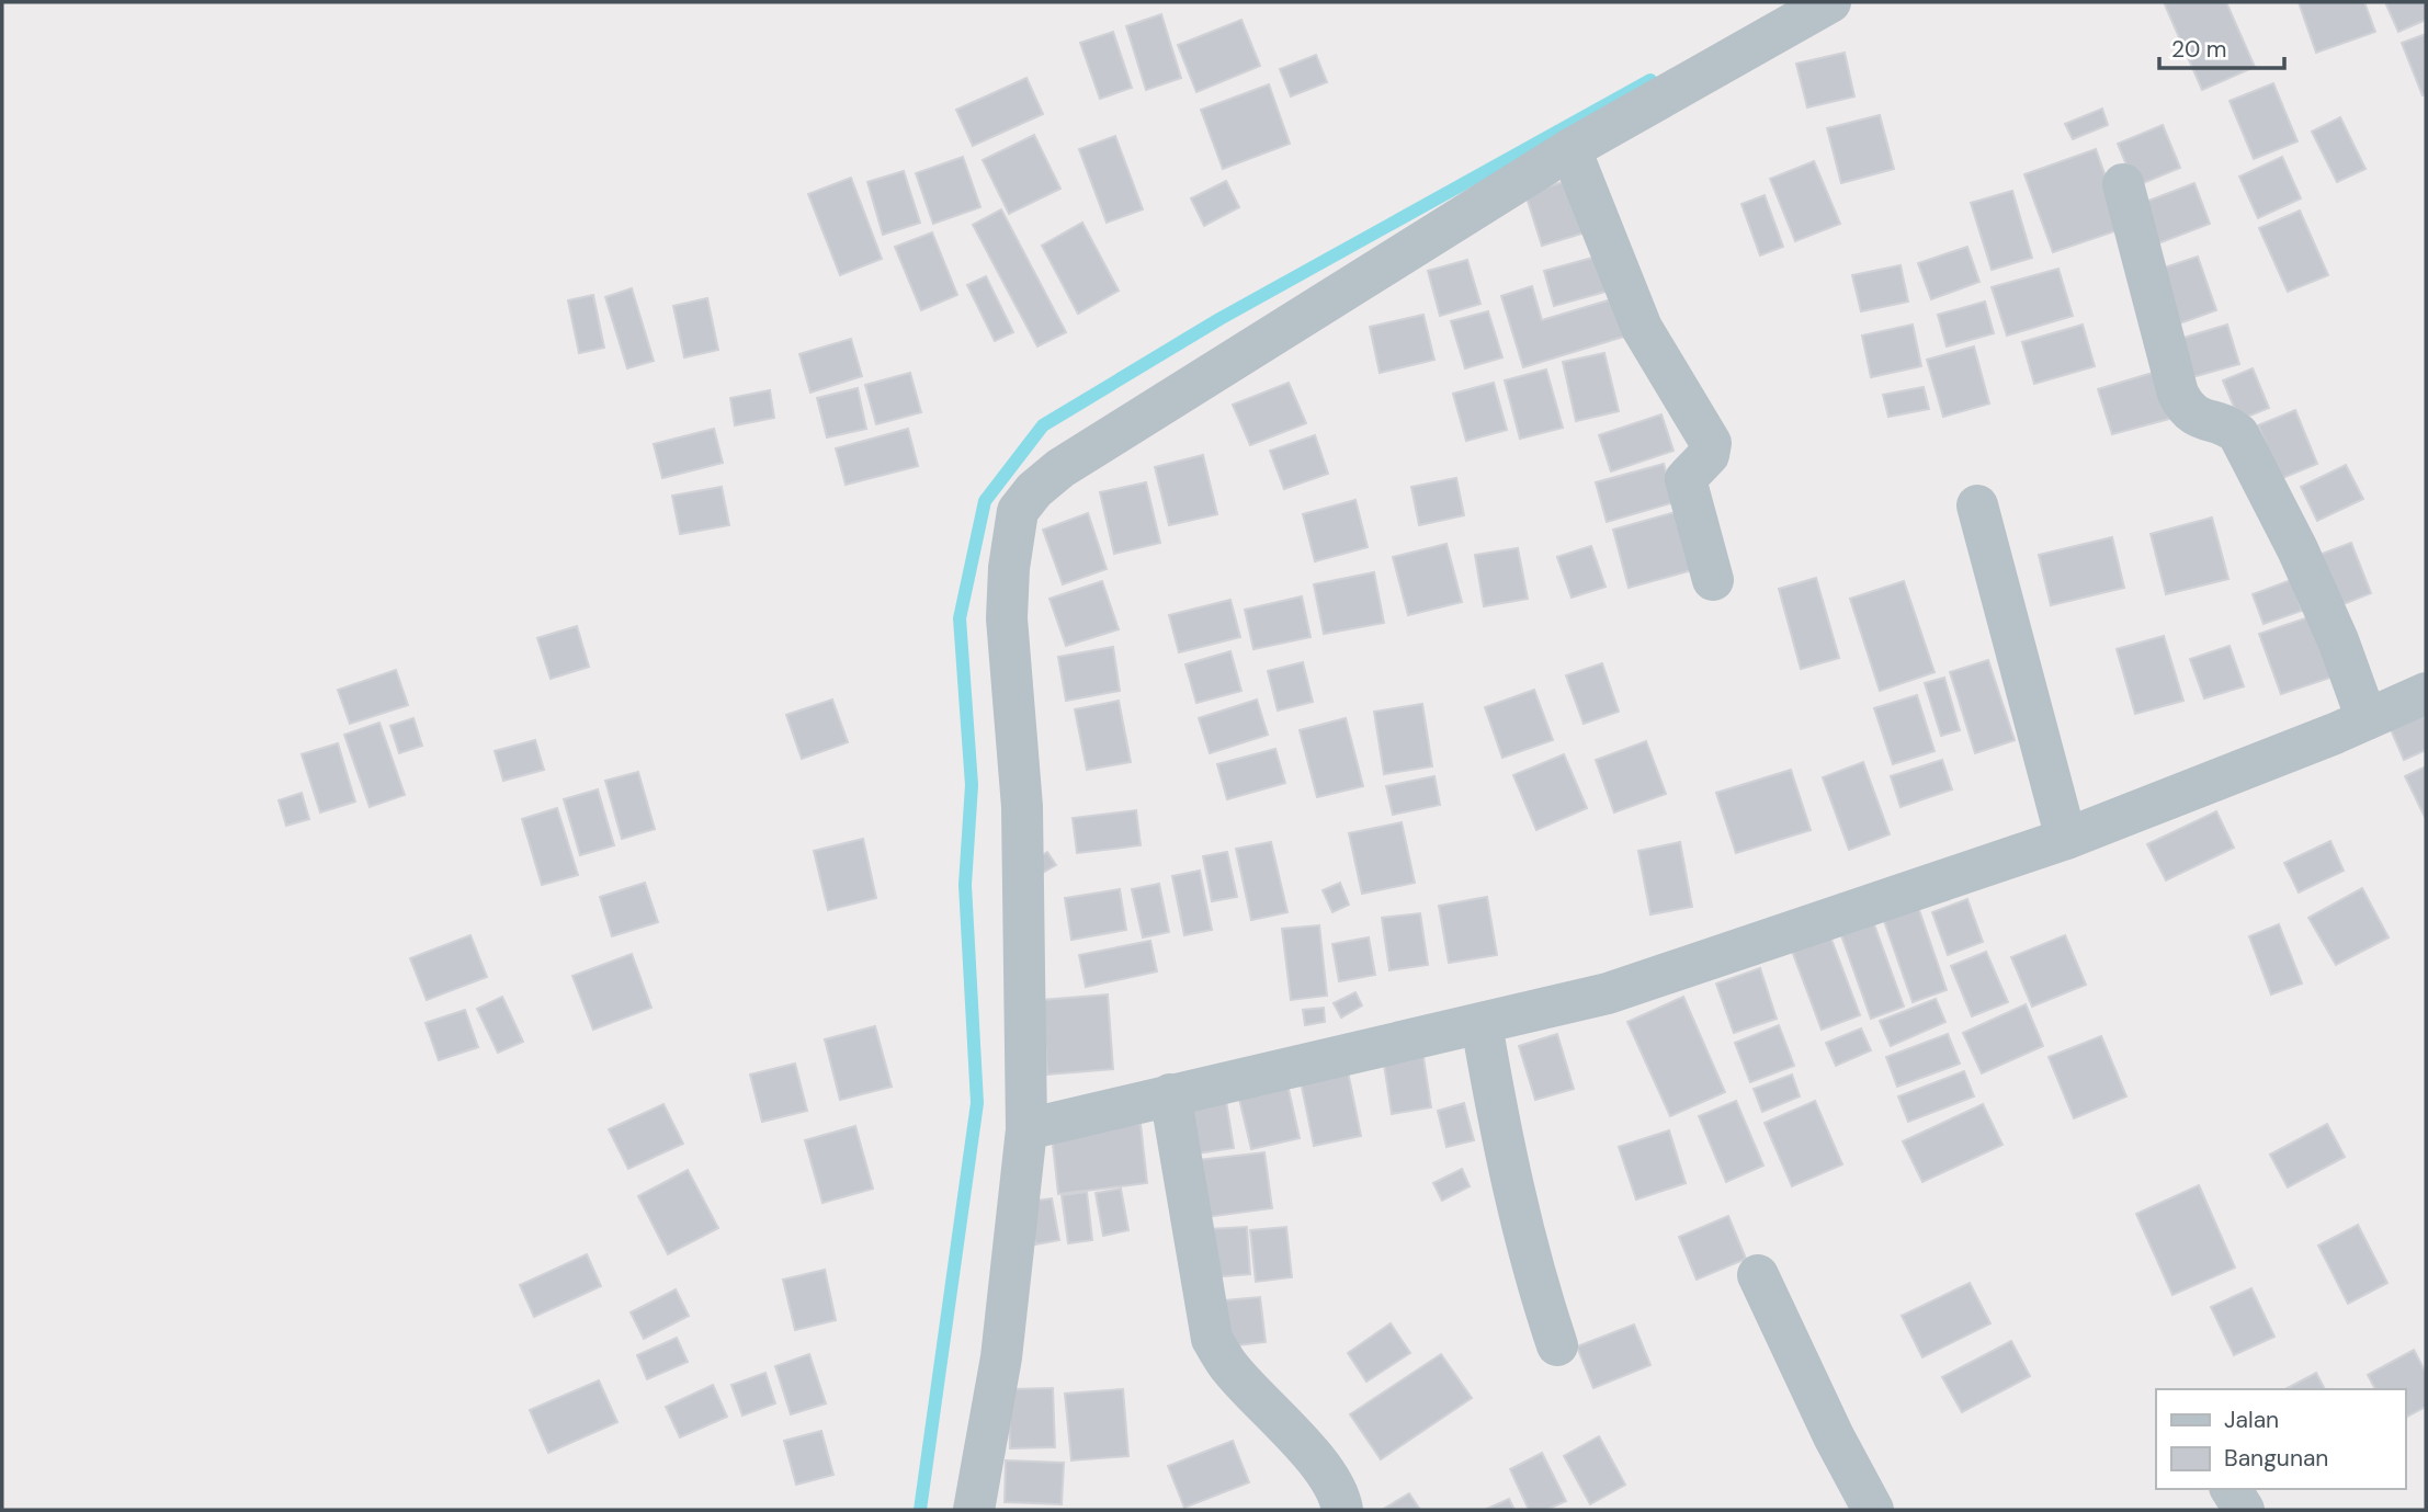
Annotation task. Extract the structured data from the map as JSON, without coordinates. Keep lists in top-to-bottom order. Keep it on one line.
{"legend":["Jalan","Bangunan"],"scale_bar":"20 m"}
